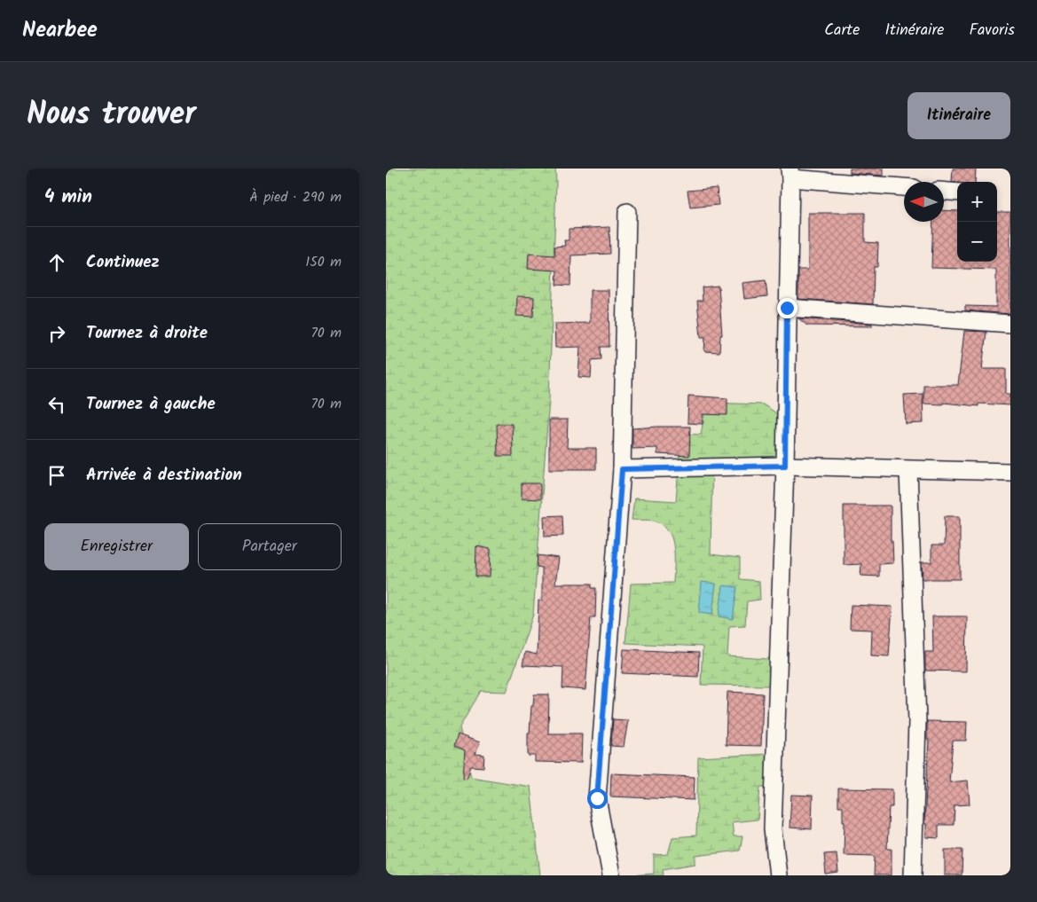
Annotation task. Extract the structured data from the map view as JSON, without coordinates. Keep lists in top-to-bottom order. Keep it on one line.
{"north":"left","page":{"header":"Nearbee","nav":["Carte","Itinéraire","Favoris"],"title":"Nous trouver","buttons":["Itinéraire",["Enregistrer","Partager"]],"heading":["4 min","À pied · 290 m"],"map_buttons":["+","−"],"list":[["Continuez","150 m"],["Tournez à droite","70 m"],["Tournez à gauche","70 m"],"Arrivée à destination"]}}
